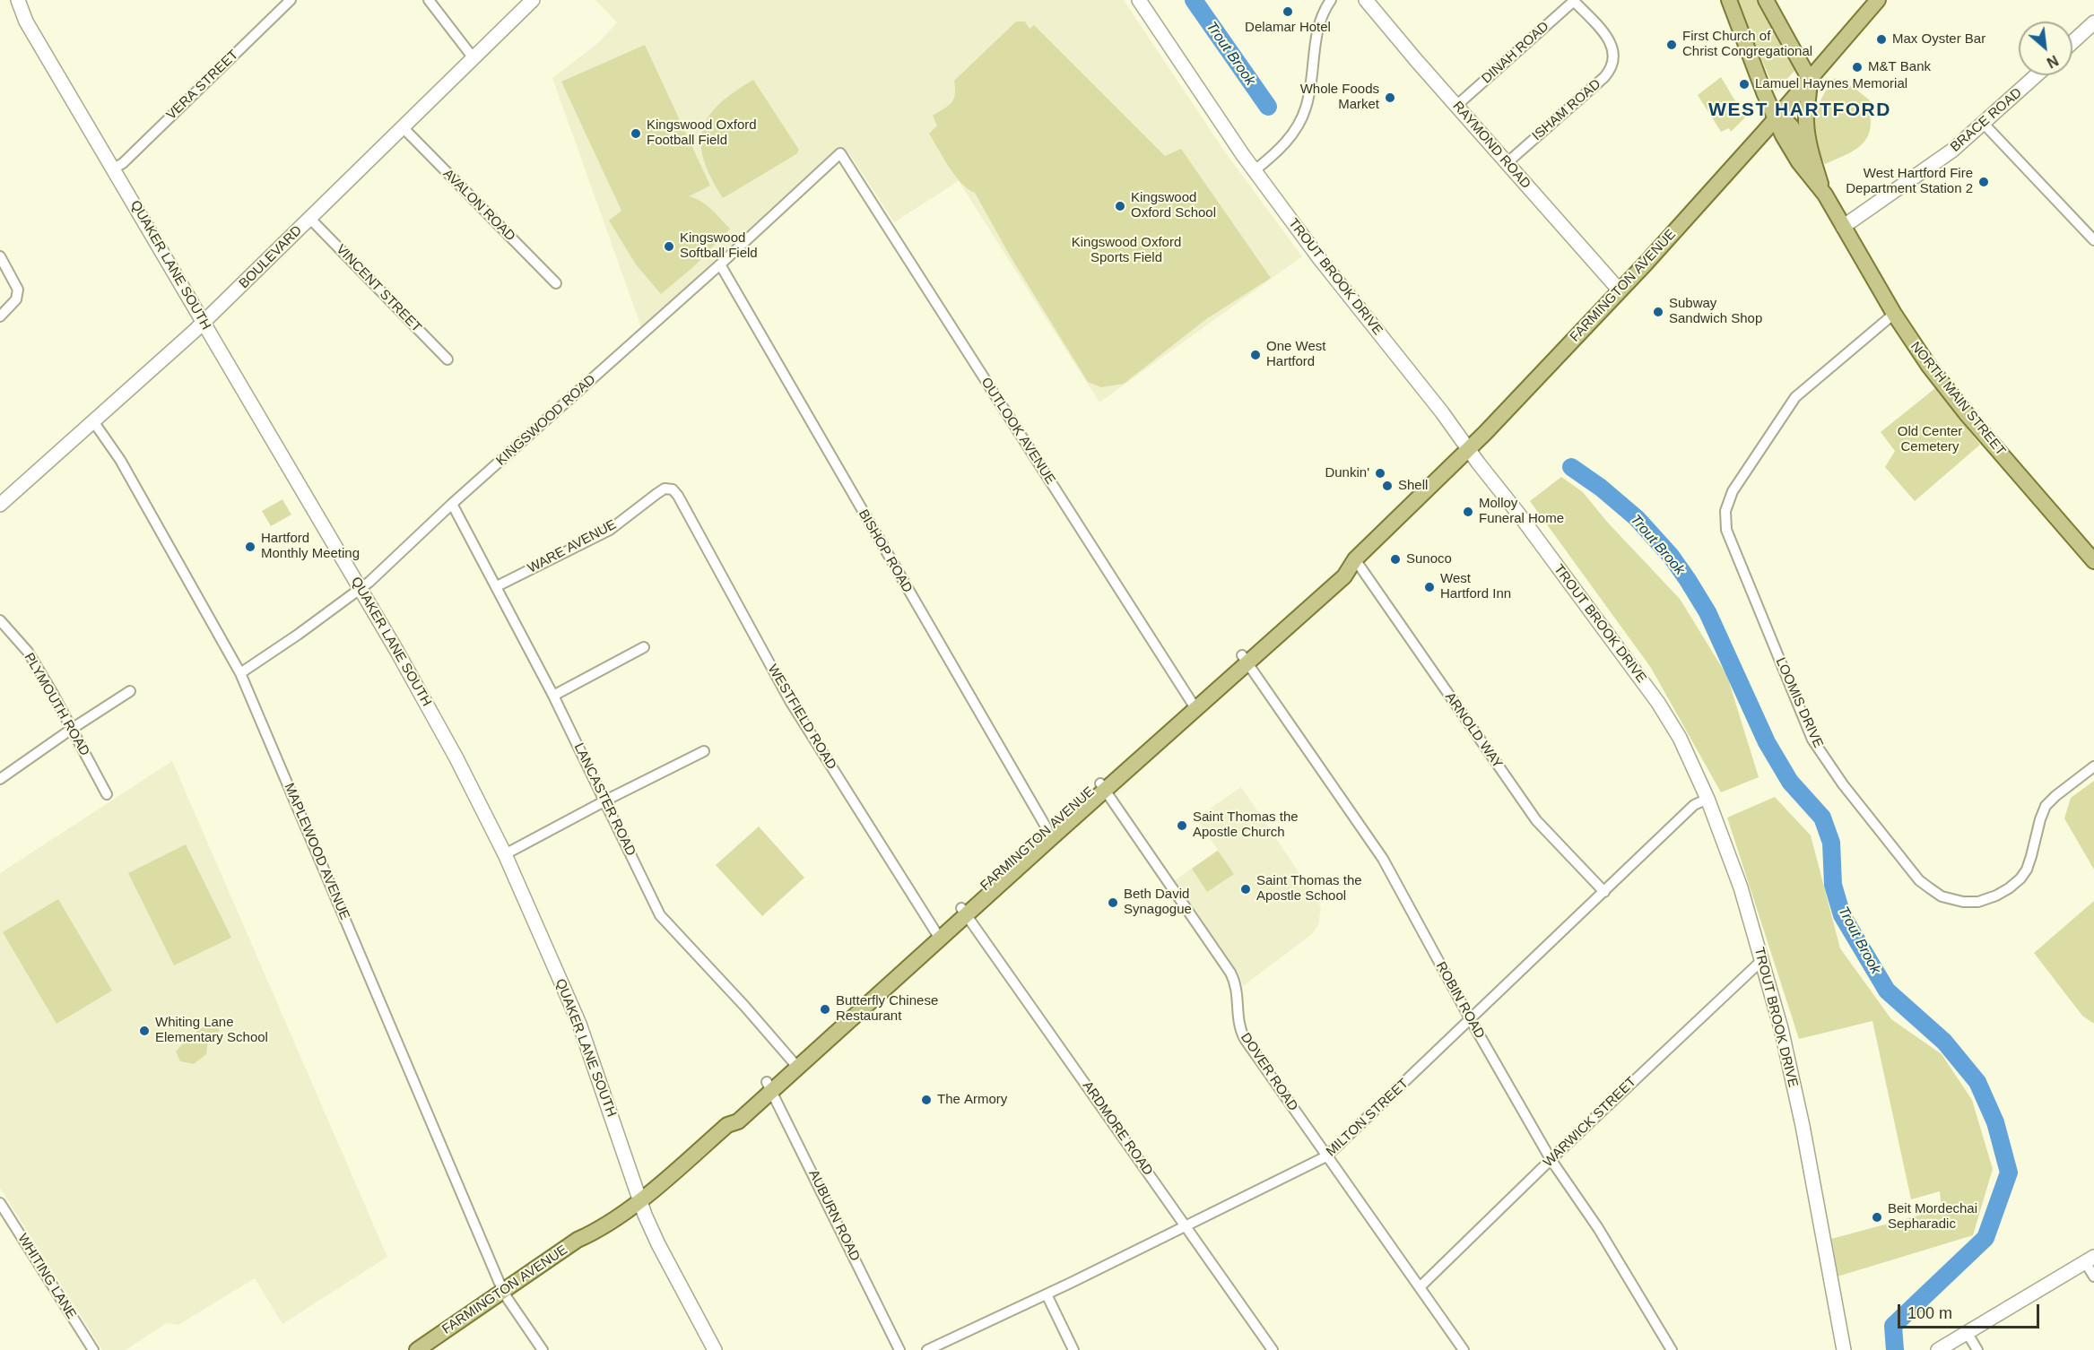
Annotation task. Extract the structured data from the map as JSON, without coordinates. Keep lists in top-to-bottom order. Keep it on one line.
{"streets":{"main road":["BRACE ROAD","RAYMOND ROAD","BOULEVARD","QUAKER LANE SOUTH","TROUT BROOK DRIVE","FARMINGTON AVENUE","NORTH MAIN STREET"],"street":["DINAH ROAD","VERA STREET","ISHAM ROAD","AVALON ROAD","VINCENT STREET","KINGSWOOD ROAD","OUTLOOK AVENUE","WARE AVENUE","BISHOP ROAD","LOOMIS DRIVE","PLYMOUTH ROAD","WESTFIELD ROAD","ARNOLD WAY","LANCASTER ROAD","MAPLEWOOD AVENUE","ROBIN ROAD","DOVER ROAD","MILTON STREET","WARWICK STREET","ARDMORE ROAD","AUBURN ROAD","WHITING LANE"]},"crossings":[["DINAH ROAD","ISHAM ROAD"],["DINAH ROAD","RAYMOND ROAD"],["VERA STREET","QUAKER LANE SOUTH"],["ISHAM ROAD","RAYMOND ROAD"],["BRACE ROAD","NORTH MAIN STREET"],["RAYMOND ROAD","FARMINGTON AVENUE"],["AVALON ROAD","BOULEVARD"],["BOULEVARD","QUAKER LANE SOUTH"],["BOULEVARD","VINCENT STREET"],["BOULEVARD","MAPLEWOOD AVENUE"],["QUAKER LANE SOUTH","FARMINGTON AVENUE"],["QUAKER LANE SOUTH","KINGSWOOD ROAD"],["TROUT BROOK DRIVE","FARMINGTON AVENUE"],["TROUT BROOK DRIVE","MILTON STREET"],["TROUT BROOK DRIVE","WARWICK STREET"],["FARMINGTON AVENUE","NORTH MAIN STREET"],["FARMINGTON AVENUE","OUTLOOK AVENUE"],["FARMINGTON AVENUE","BISHOP ROAD"],["FARMINGTON AVENUE","WESTFIELD ROAD"],["FARMINGTON AVENUE","ARNOLD WAY"],["FARMINGTON AVENUE","LANCASTER ROAD"],["FARMINGTON AVENUE","MAPLEWOOD AVENUE"],["FARMINGTON AVENUE","ROBIN ROAD"],["FARMINGTON AVENUE","DOVER ROAD"],["FARMINGTON AVENUE","ARDMORE ROAD"],["FARMINGTON AVENUE","AUBURN ROAD"],["NORTH MAIN STREET","LOOMIS DRIVE"],["KINGSWOOD ROAD","OUTLOOK AVENUE"],["KINGSWOOD ROAD","BISHOP ROAD"],["KINGSWOOD ROAD","LANCASTER ROAD"],["KINGSWOOD ROAD","MAPLEWOOD AVENUE"],["WARE AVENUE","WESTFIELD ROAD"],["WARE AVENUE","LANCASTER ROAD"],["ARNOLD WAY","MILTON STREET"],["ROBIN ROAD","MILTON STREET"],["ROBIN ROAD","WARWICK STREET"],["DOVER ROAD","MILTON STREET"],["DOVER ROAD","WARWICK STREET"],["MILTON STREET","ARDMORE ROAD"]],"districts":["WEST HARTFORD"],"water":["Trout Brook"],"parks":["Kingswood Oxford Sports Field","Old Center Cemetery"],"places":["Delamar Hotel","Max Oyster Bar","First Church of Christ Congregational","M&T Bank","Lamuel Haynes Memorial","Whole Foods Market","Kingswood Oxford Football Field","West Hartford Fire Department Station 2","Kingswood Oxford School","Kingswood Softball Field","Subway Sandwich Shop","One West Hartford","Dunkin'","Shell","Molloy Funeral Home","Hartford Monthly Meeting","Sunoco","West Hartford Inn","Saint Thomas the Apostle Church","Saint Thomas the Apostle School","Beth David Synagogue","Butterfly Chinese Restaurant","Whiting Lane Elementary School","The Armory","Beit Mordechai Sepharadic"],"scale_bar":"100 m","north":"bottom right"}
